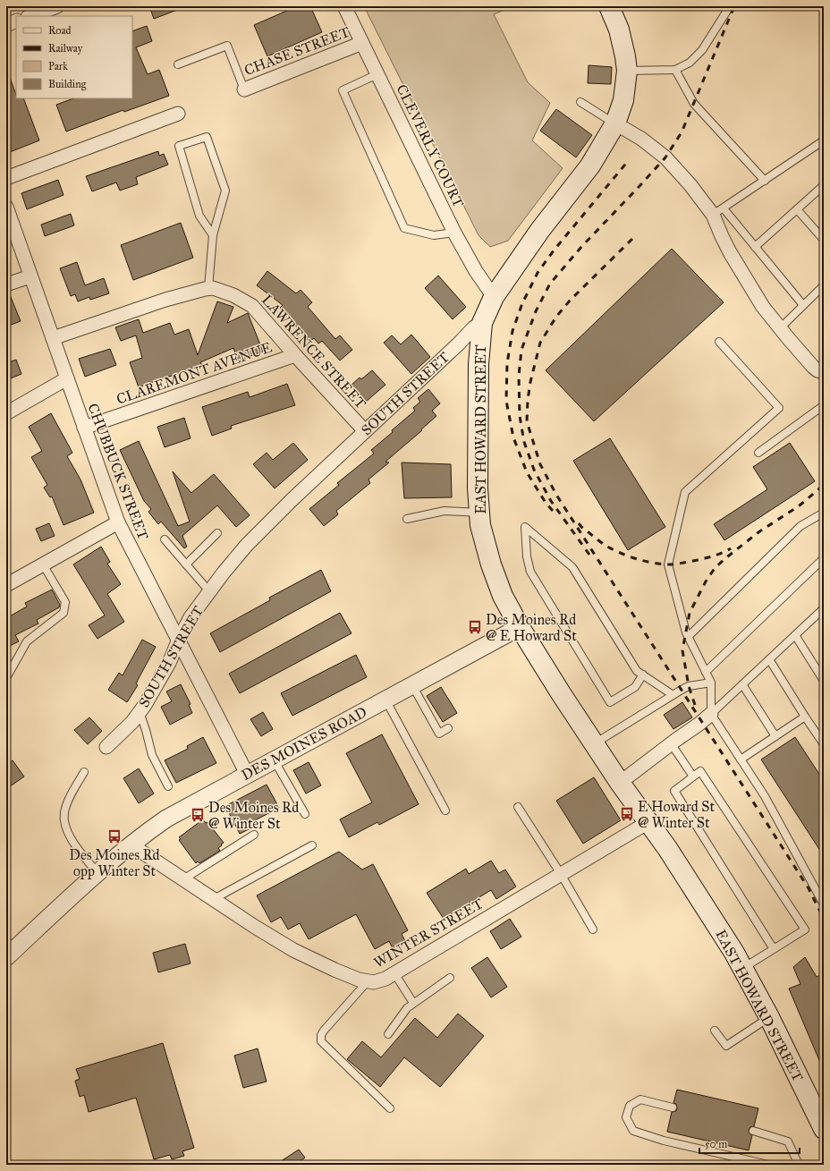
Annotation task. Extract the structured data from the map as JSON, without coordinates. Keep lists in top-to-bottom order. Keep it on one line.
{"streets":{"main road":["SOUTH STREET","EAST HOWARD STREET"],"street":["CHASE STREET","CLEVERLY COURT","LAWRENCE STREET","CLAREMONT AVENUE","CHUBBUCK STREET","DES MOINES ROAD","WINTER STREET"]},"crossings":[["CHASE STREET","CLEVERLY COURT"],["CLEVERLY COURT","SOUTH STREET"],["LAWRENCE STREET","CLAREMONT AVENUE"],["LAWRENCE STREET","SOUTH STREET"],["CLAREMONT AVENUE","CHUBBUCK STREET"],["SOUTH STREET","EAST HOWARD STREET"],["SOUTH STREET","CHUBBUCK STREET"],["EAST HOWARD STREET","DES MOINES ROAD"],["EAST HOWARD STREET","WINTER STREET"],["CHUBBUCK STREET","DES MOINES ROAD"],["DES MOINES ROAD","WINTER STREET"]],"places":{"bus stop":["Des Moines Rd @ E Howard St","E Howard St @ Winter St","Des Moines Rd @ Winter St","Des Moines Rd opp Winter St"]},"legend":["Road","Railway","Park","Building"],"scale_bar":"50 m"}
